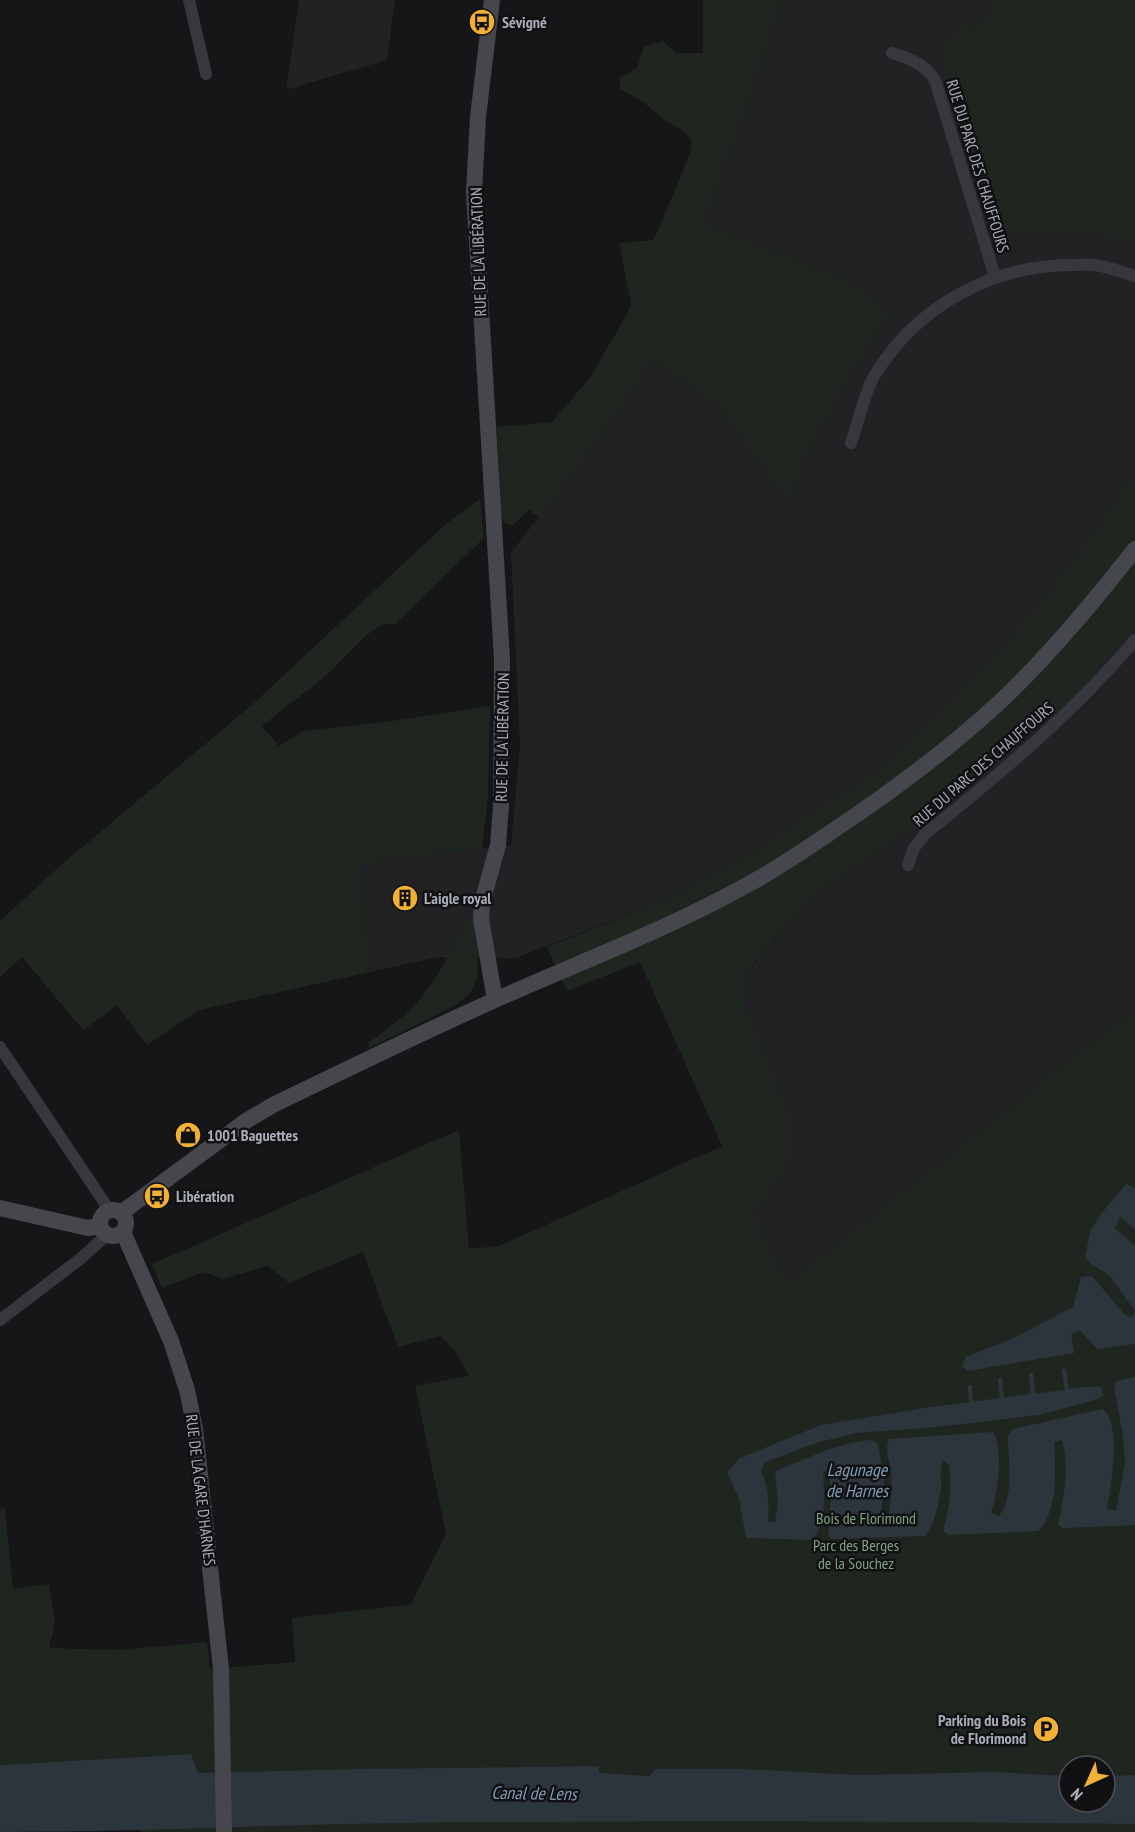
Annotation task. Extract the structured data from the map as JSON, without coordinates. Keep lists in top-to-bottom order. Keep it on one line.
{"streets":{"main road":["RUE DE LA LIBÉRATION","RUE DE LA GARE D'HARNES"],"street":["RUE DU PARC DES CHAUFFOURS"]},"water":["Lagunage de Harnes","Canal de Lens"],"parks":["Bois de Florimond","Parc des Berges de la Souchez"],"places":{"bus stop":["Sévigné","Libération"],"building":["L'aigle royal"],"shop":["1001 Baguettes"],"parking":["Parking du Bois de Florimond"]},"north":"bottom left"}
